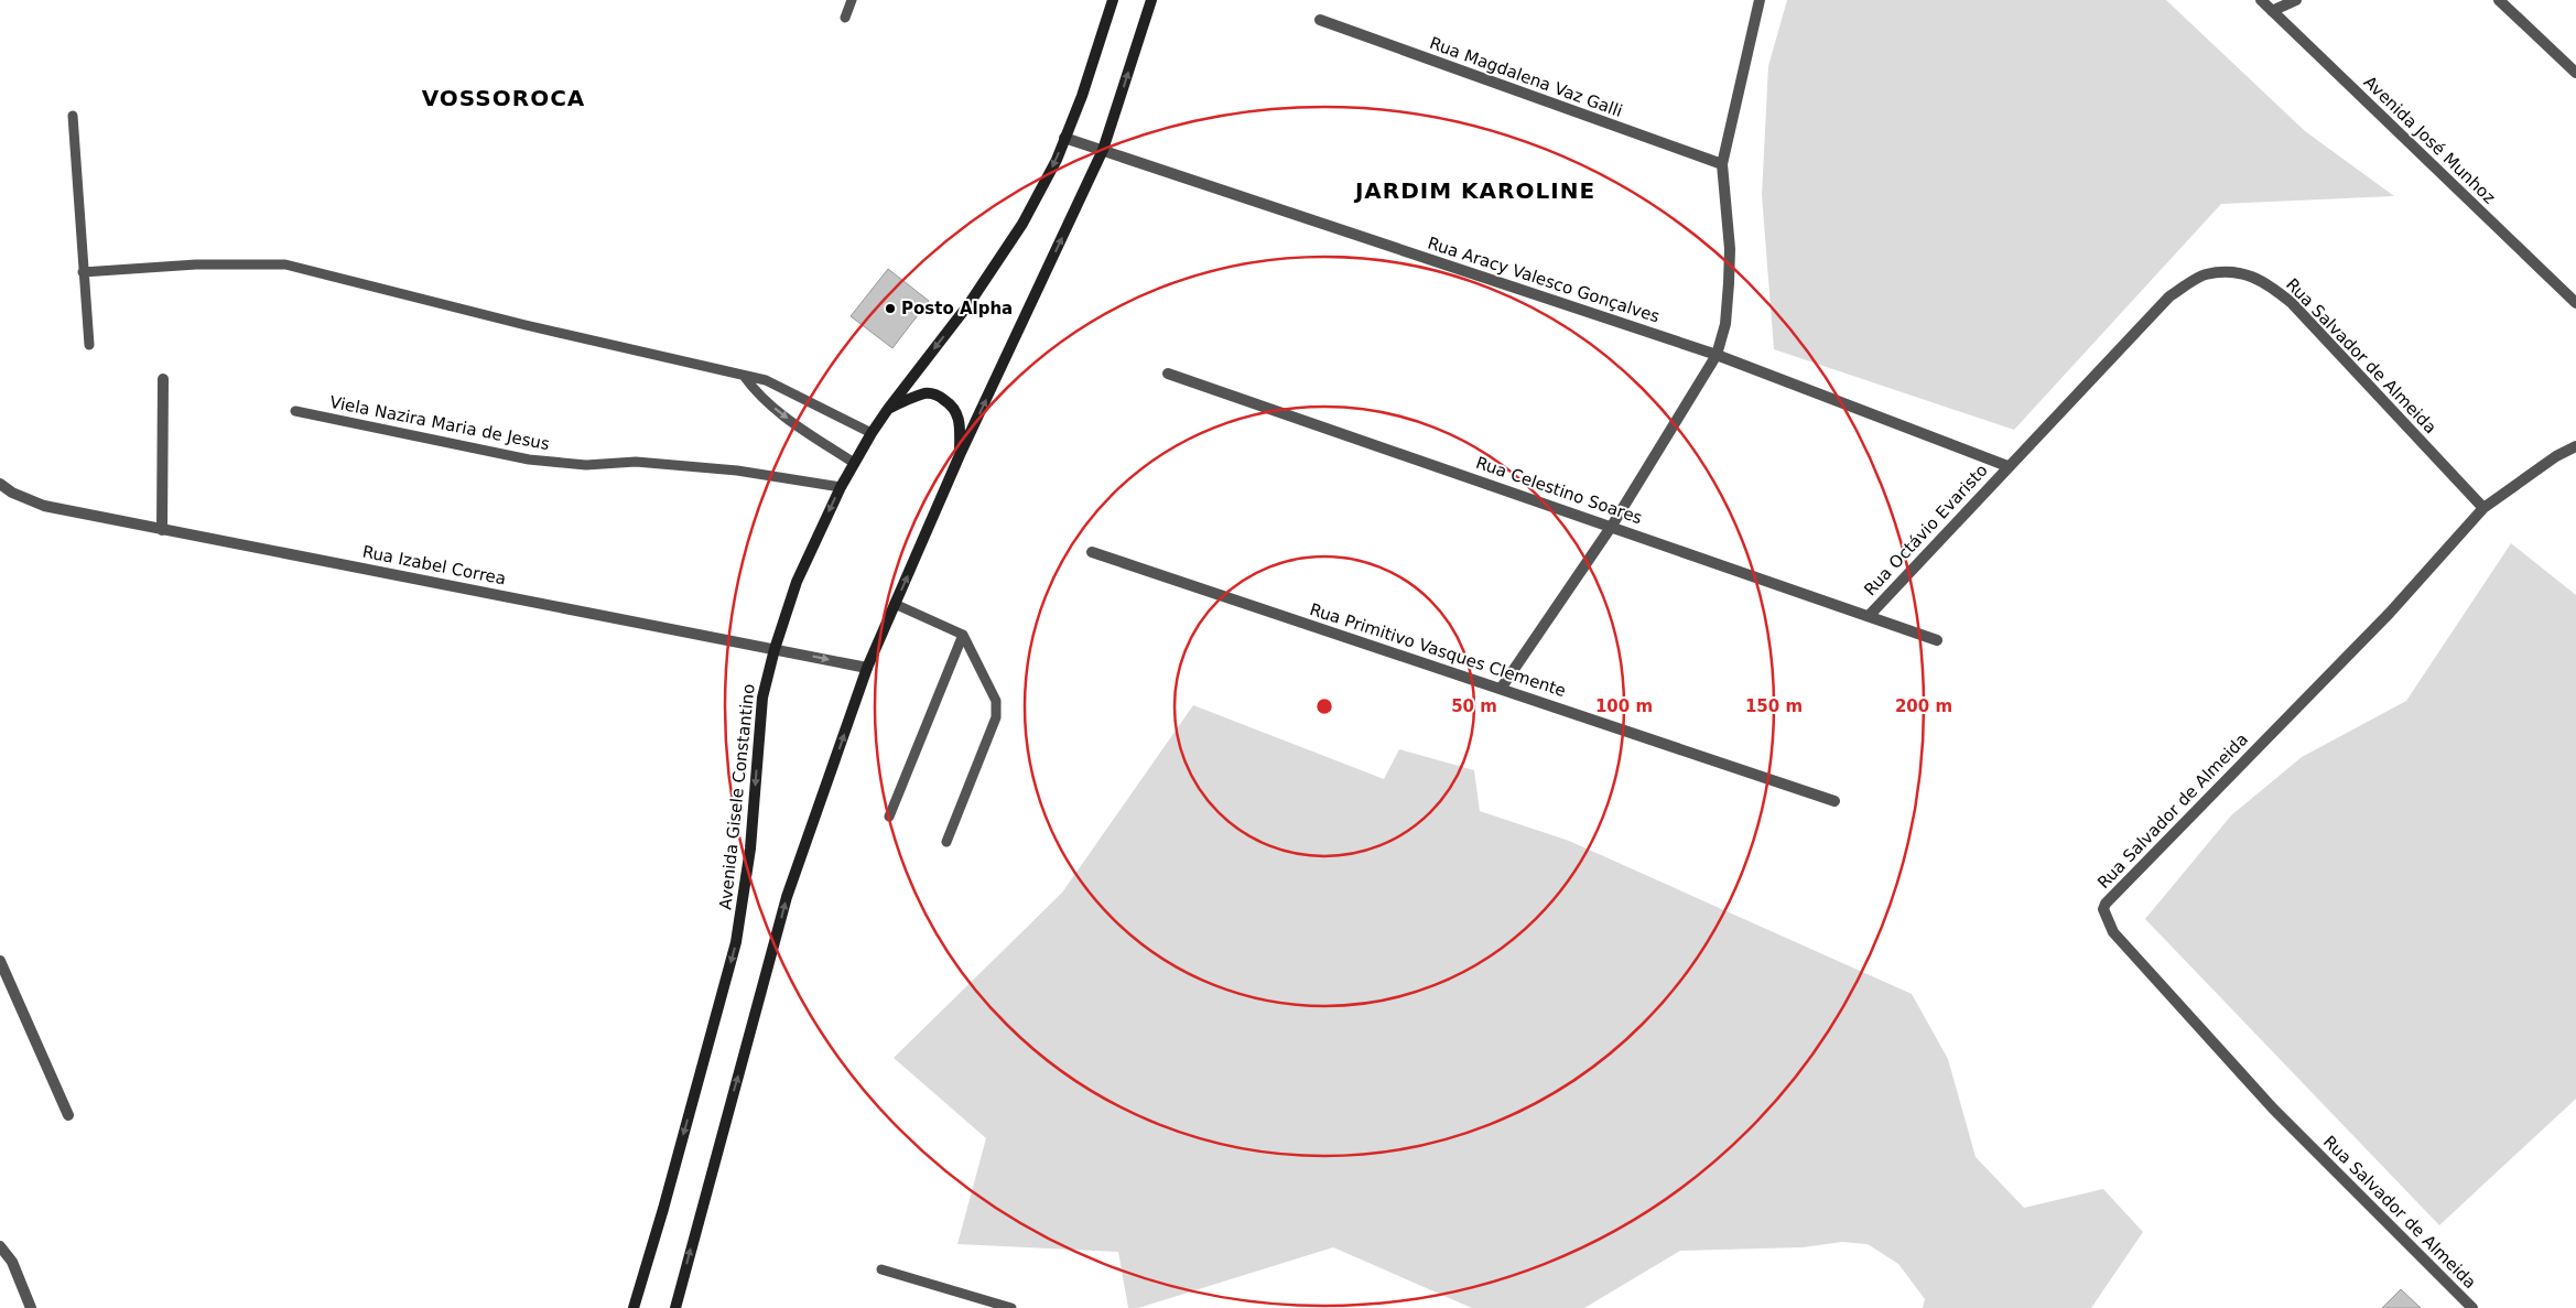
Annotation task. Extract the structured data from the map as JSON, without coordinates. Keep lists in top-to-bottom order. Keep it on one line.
{"streets":{"main road":["Avenida Gisele Constantino"],"street":["Rua Magdalena Vaz Galli","Avenida José Munhoz","Rua Aracy Valesco Gonçalves","Rua Salvador de Almeida","Rua Celestino Soares","Rua Octávio Evaristo","Rua Izabel Correa","Rua Primitivo Vasques Clemente"],"lane":["Viela Nazira Maria de Jesus"]},"crossings":[["Rua Aracy Valesco Gonçalves","Rua Salvador de Almeida"],["Rua Aracy Valesco Gonçalves","Rua Octávio Evaristo"],["Rua Aracy Valesco Gonçalves","Avenida Gisele Constantino"],["Rua Salvador de Almeida","Rua Octávio Evaristo"],["Viela Nazira Maria de Jesus","Avenida Gisele Constantino"],["Rua Celestino Soares","Rua Octávio Evaristo"],["Rua Izabel Correa","Avenida Gisele Constantino"]],"districts":["VOSSOROCA","JARDIM KAROLINE"],"places":["Posto Alpha"],"rings":["50 m","100 m","150 m","200 m"]}
